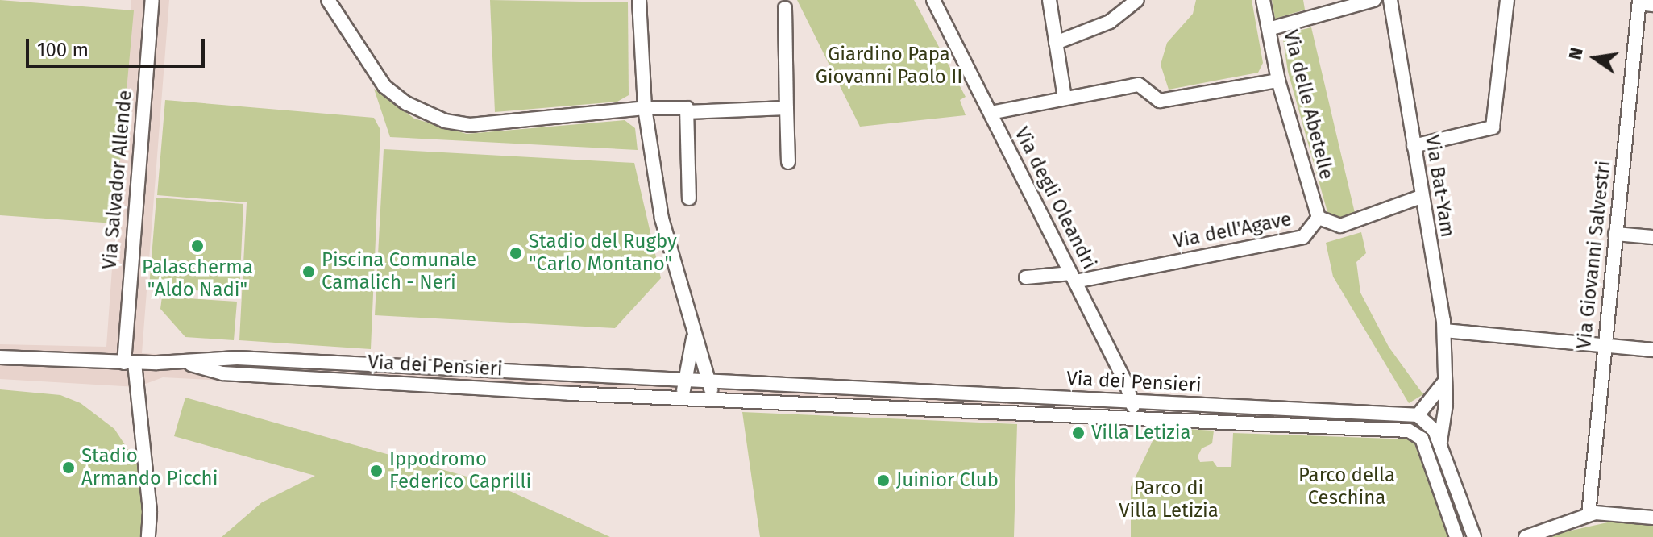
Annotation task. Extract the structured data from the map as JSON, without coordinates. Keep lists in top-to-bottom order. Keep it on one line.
{"streets":{"street":["Via delle Abetelle","Via Salvador Allende","Via Bat-Yam","Via degli Oleandri","Via dell'Agave","Via Giovanni Salvestri","Via dei Pensieri"]},"crossings":[["Via delle Abetelle","Via dell'Agave"],["Via Salvador Allende","Via dei Pensieri"],["Via Bat-Yam","Via dell'Agave"],["Via degli Oleandri","Via dell'Agave"],["Via degli Oleandri","Via dei Pensieri"]],"parks":["Giardino Papa Giovanni Paolo II","Parco della Ceschina","Parco di Villa Letizia"],"places":["Palascherma \"Aldo Nadi\"","Stadio del Rugby \"Carlo Montano\"","Piscina Comunale Camalich - Neri","Villa Letizia","Stadio Armando Picchi","Ippodromo Federico Caprilli","Juinior Club"],"scale_bar":"100 m","north":"left"}
